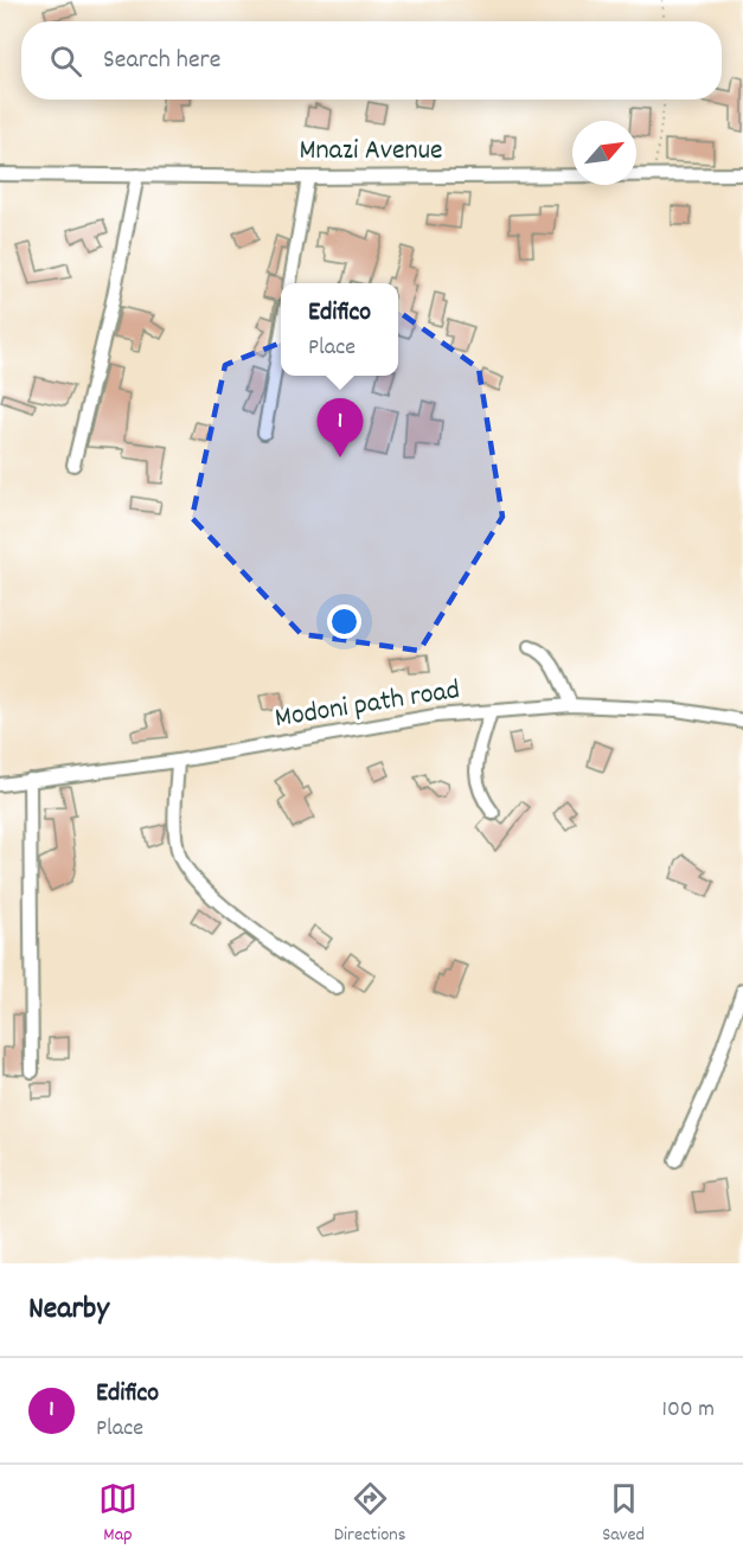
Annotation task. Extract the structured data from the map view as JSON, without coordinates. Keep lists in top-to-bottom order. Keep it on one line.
{"streets":{"street":["Mnazi Avenue","Modoni path road"]},"north":"top right","page":{"search":"Search here","popup":["Edifico","Place"],"pins":"1","heading":"Nearby","list":[{"mark":"1","name":"Edifico","note":"Place","value":"100 m"}],"nav":["Map","Directions","Saved"]}}
